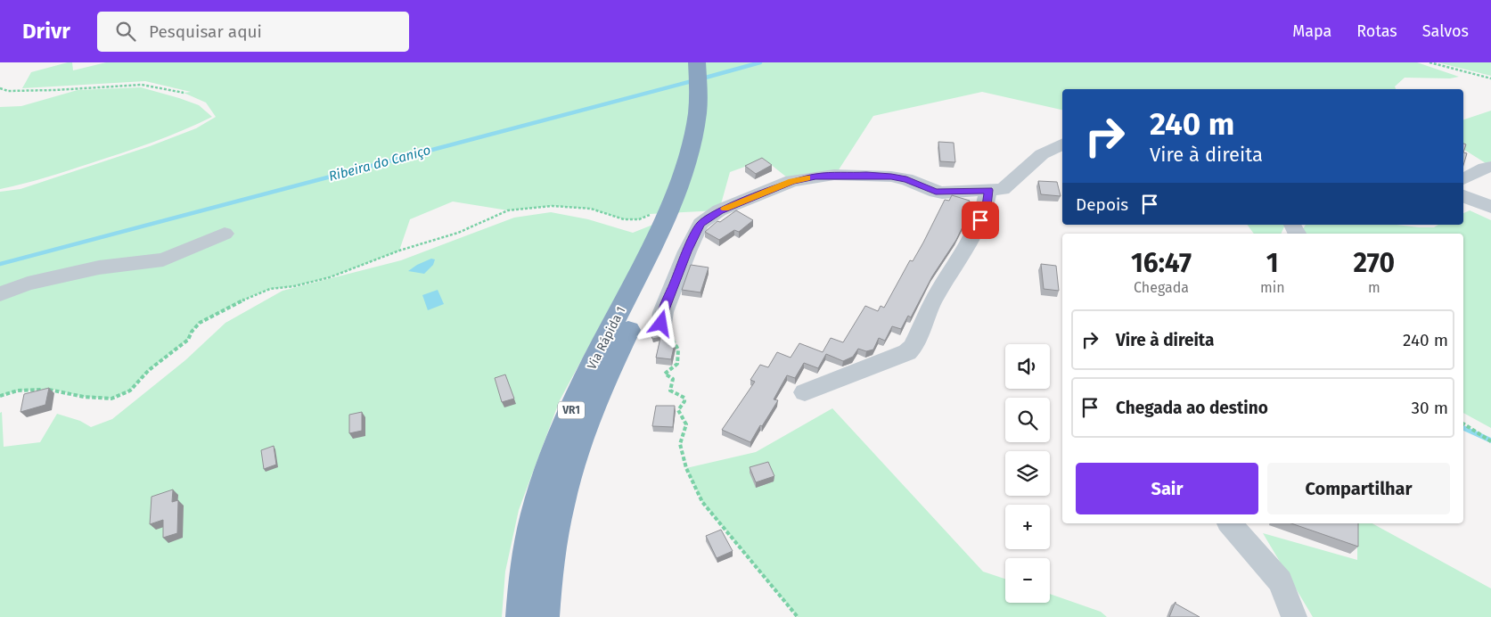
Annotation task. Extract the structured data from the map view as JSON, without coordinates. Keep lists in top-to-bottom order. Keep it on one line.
{"streets":{"highway":["Via Rápida 1","VR1"]},"water":["Ribeira do Caniço"],"page":{"header":"Drivr","search":"Pesquisar aqui","nav":["Mapa","Rotas","Salvos"],"turn":["240 m","Vire à direita"],"then":"Depois","eta":["16:47","Chegada","1","min","270","m"],"list":[{"name":"Vire à direita","value":"240 m"},{"name":"Chegada ao destino","value":"30 m"}],"map_buttons":["+","−"],"buttons":["Sair","Compartilhar"]}}
